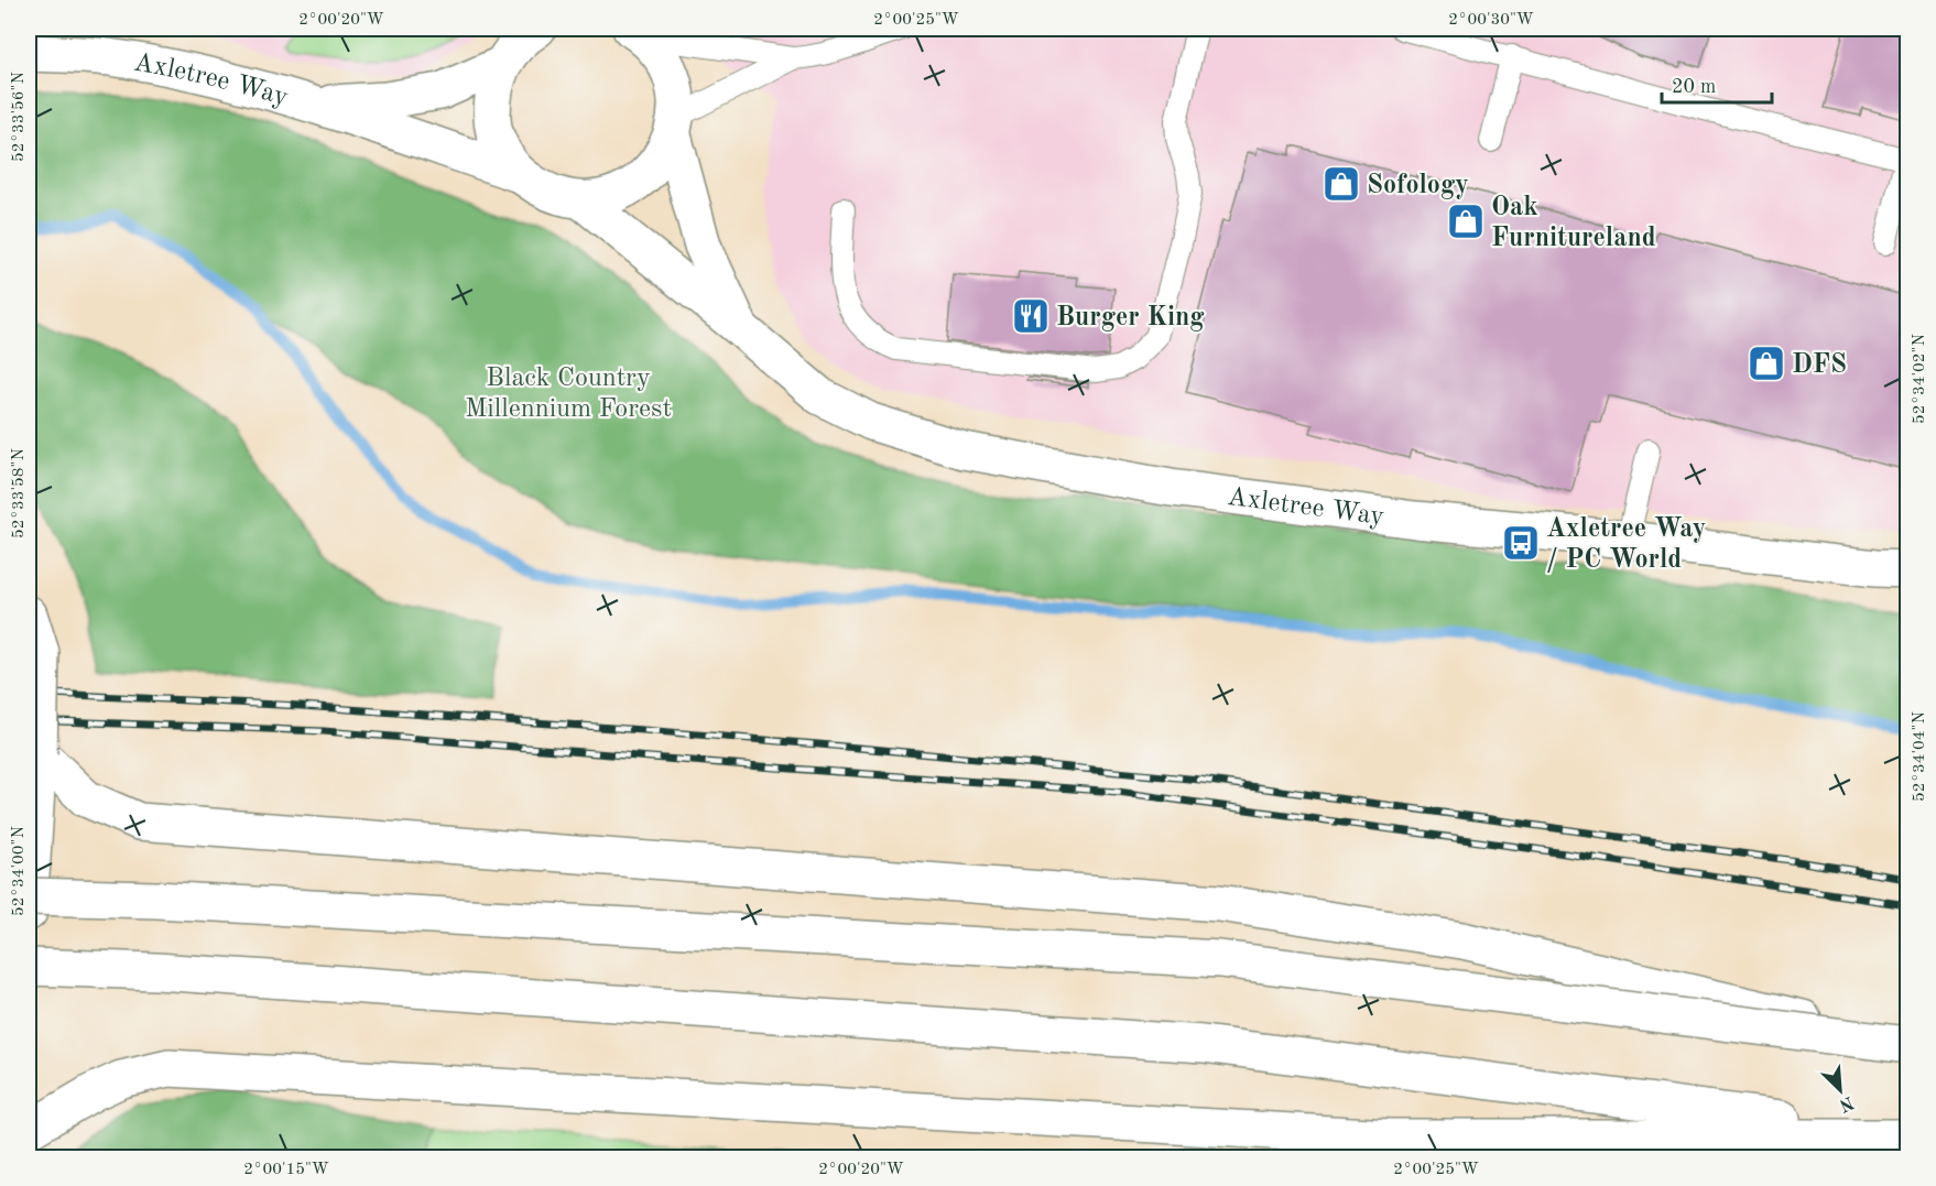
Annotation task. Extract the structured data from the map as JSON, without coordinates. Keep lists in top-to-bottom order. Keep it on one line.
{"streets":{"main road":["Axletree Way"]},"parks":["Black Country Millennium Forest"],"places":{"shop":["Sofology","Oak Furnitureland","DFS"],"restaurant":["Burger King"],"bus stop":["Axletree Way / PC World"]},"scale_bar":"20 m","north":"bottom right","coordinates":["2°00'20\"W","2°00'25\"W","2°00'30\"W","52°33'56\"N","52°34'02\"N","52°33'58\"N","52°34'04\"N","52°34'00\"N","2°00'15\"W"]}
